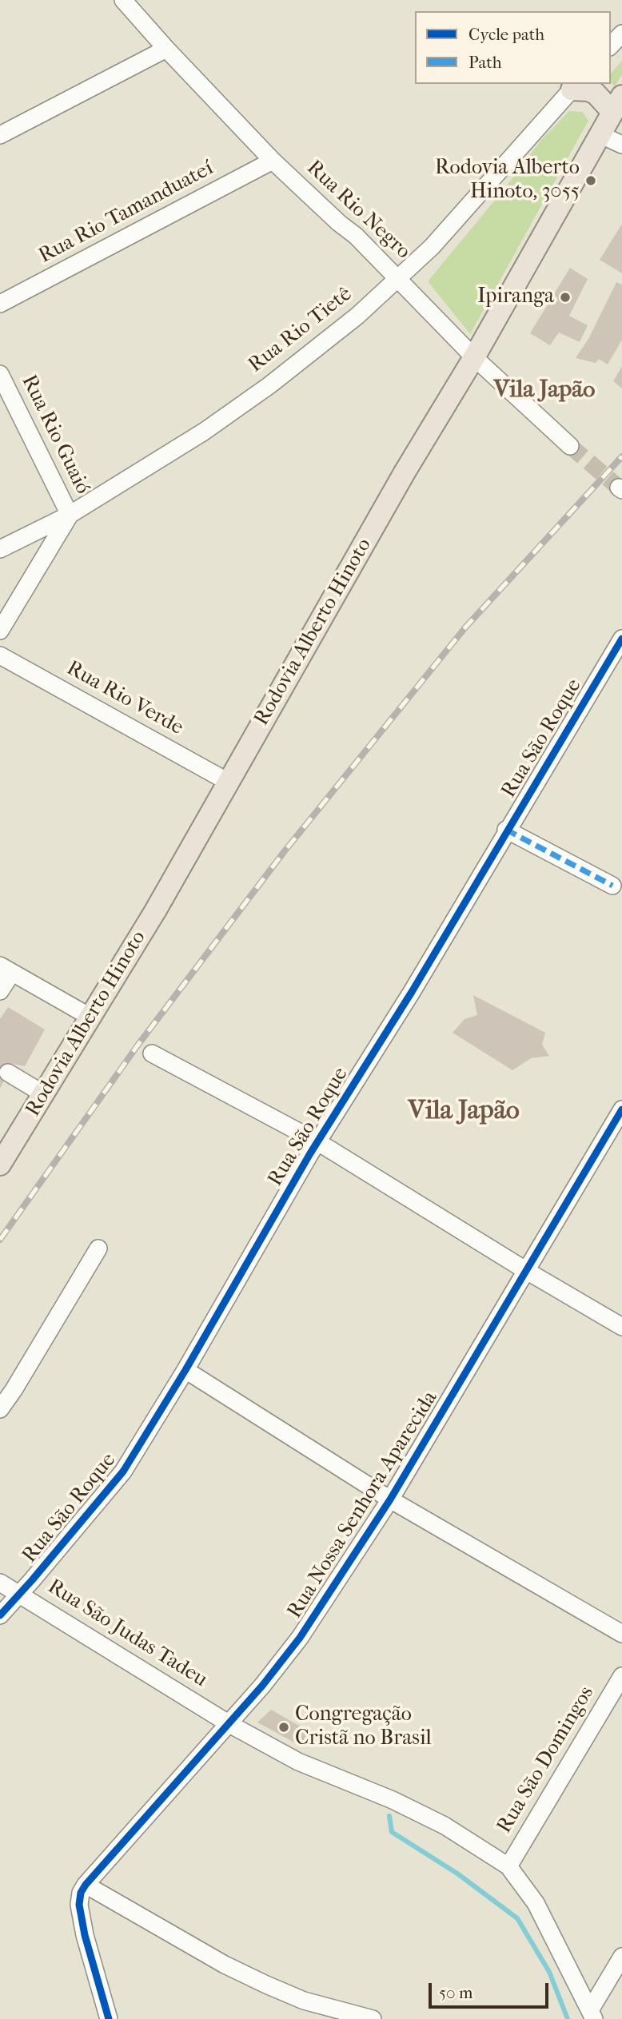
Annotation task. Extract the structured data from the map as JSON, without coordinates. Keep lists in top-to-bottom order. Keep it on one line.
{"streets":{"main road":["Rodovia Alberto Hinoto"],"street":["Rua Rio Negro","Rua Rio Tamanduateí","Rua Rio Tietê","Rua Rio Guaió","Rua Rio Verde","Rua São Roque","Rua Nossa Senhora Aparecida","Rua São Judas Tadeu","Rua São Domingos"]},"crossings":[["Rua Rio Negro","Rua Rio Tamanduateí"],["Rua Rio Negro","Rua Rio Tietê"],["Rua Rio Negro","Rodovia Alberto Hinoto"],["Rua Rio Tietê","Rua Rio Guaió"],["Rodovia Alberto Hinoto","Rua Rio Verde"],["Rua São Roque","Rua São Judas Tadeu"],["Rua Nossa Senhora Aparecida","Rua São Judas Tadeu"],["Rua São Judas Tadeu","Rua São Domingos"]],"districts":["Vila Japão","Vila Japão"],"places":["Rodovia Alberto Hinoto, 3055","Ipiranga","Congregação Cristã no Brasil"],"legend":["Cycle path","Path"],"scale_bar":"50 m"}
